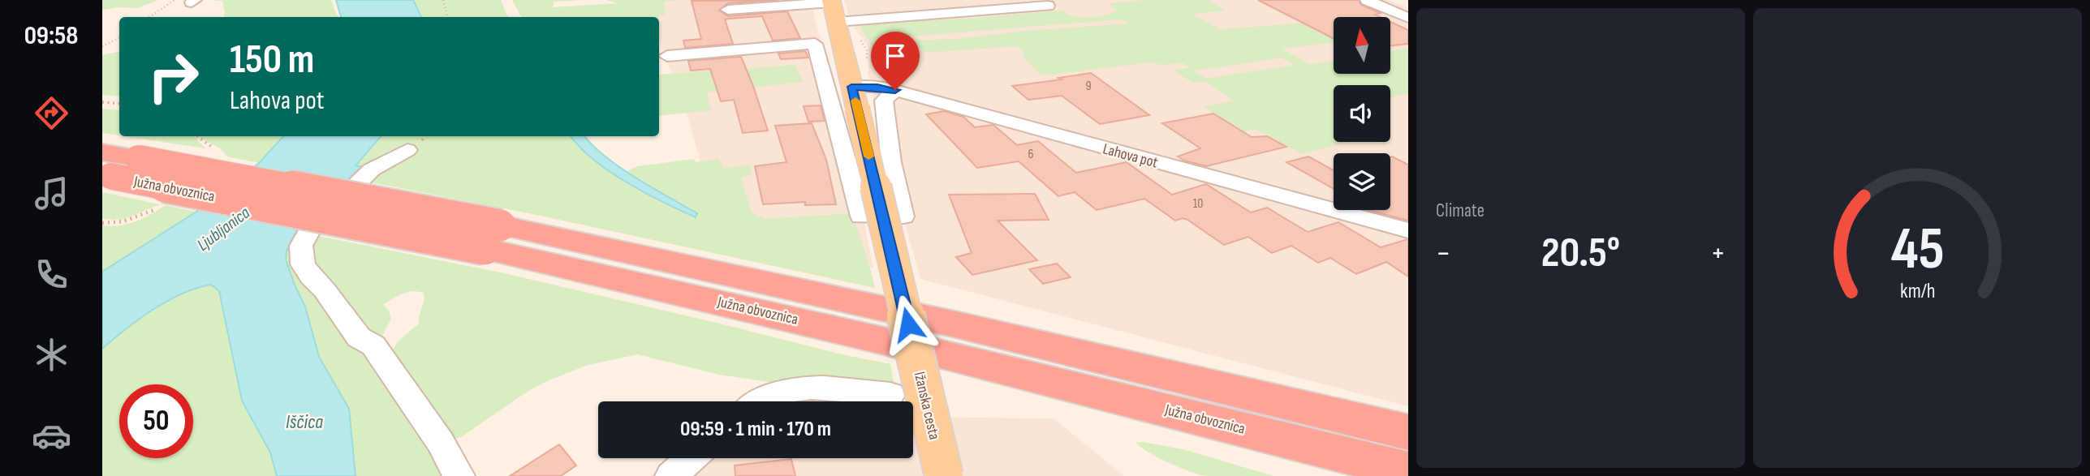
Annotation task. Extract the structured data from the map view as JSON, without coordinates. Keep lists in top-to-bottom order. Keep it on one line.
{"streets":{"highway":["Južna obvoznica"],"main road":["Ižanska cesta"],"street":["Lahova pot"]},"crossings":[["Lahova pot","Ižanska cesta"]],"water":["Ljubljanica","Iščica"],"house_numbers":["9","6","10"],"north":"top","page":{"tabs":"09:58","tile":"Climate","turn":["150 m","Lahova pot"],"heat":["−","20.5°","+"],"limit":"50","trip":"09:59 · 1 min · 170 m","gauge":["45","km/h"]}}
